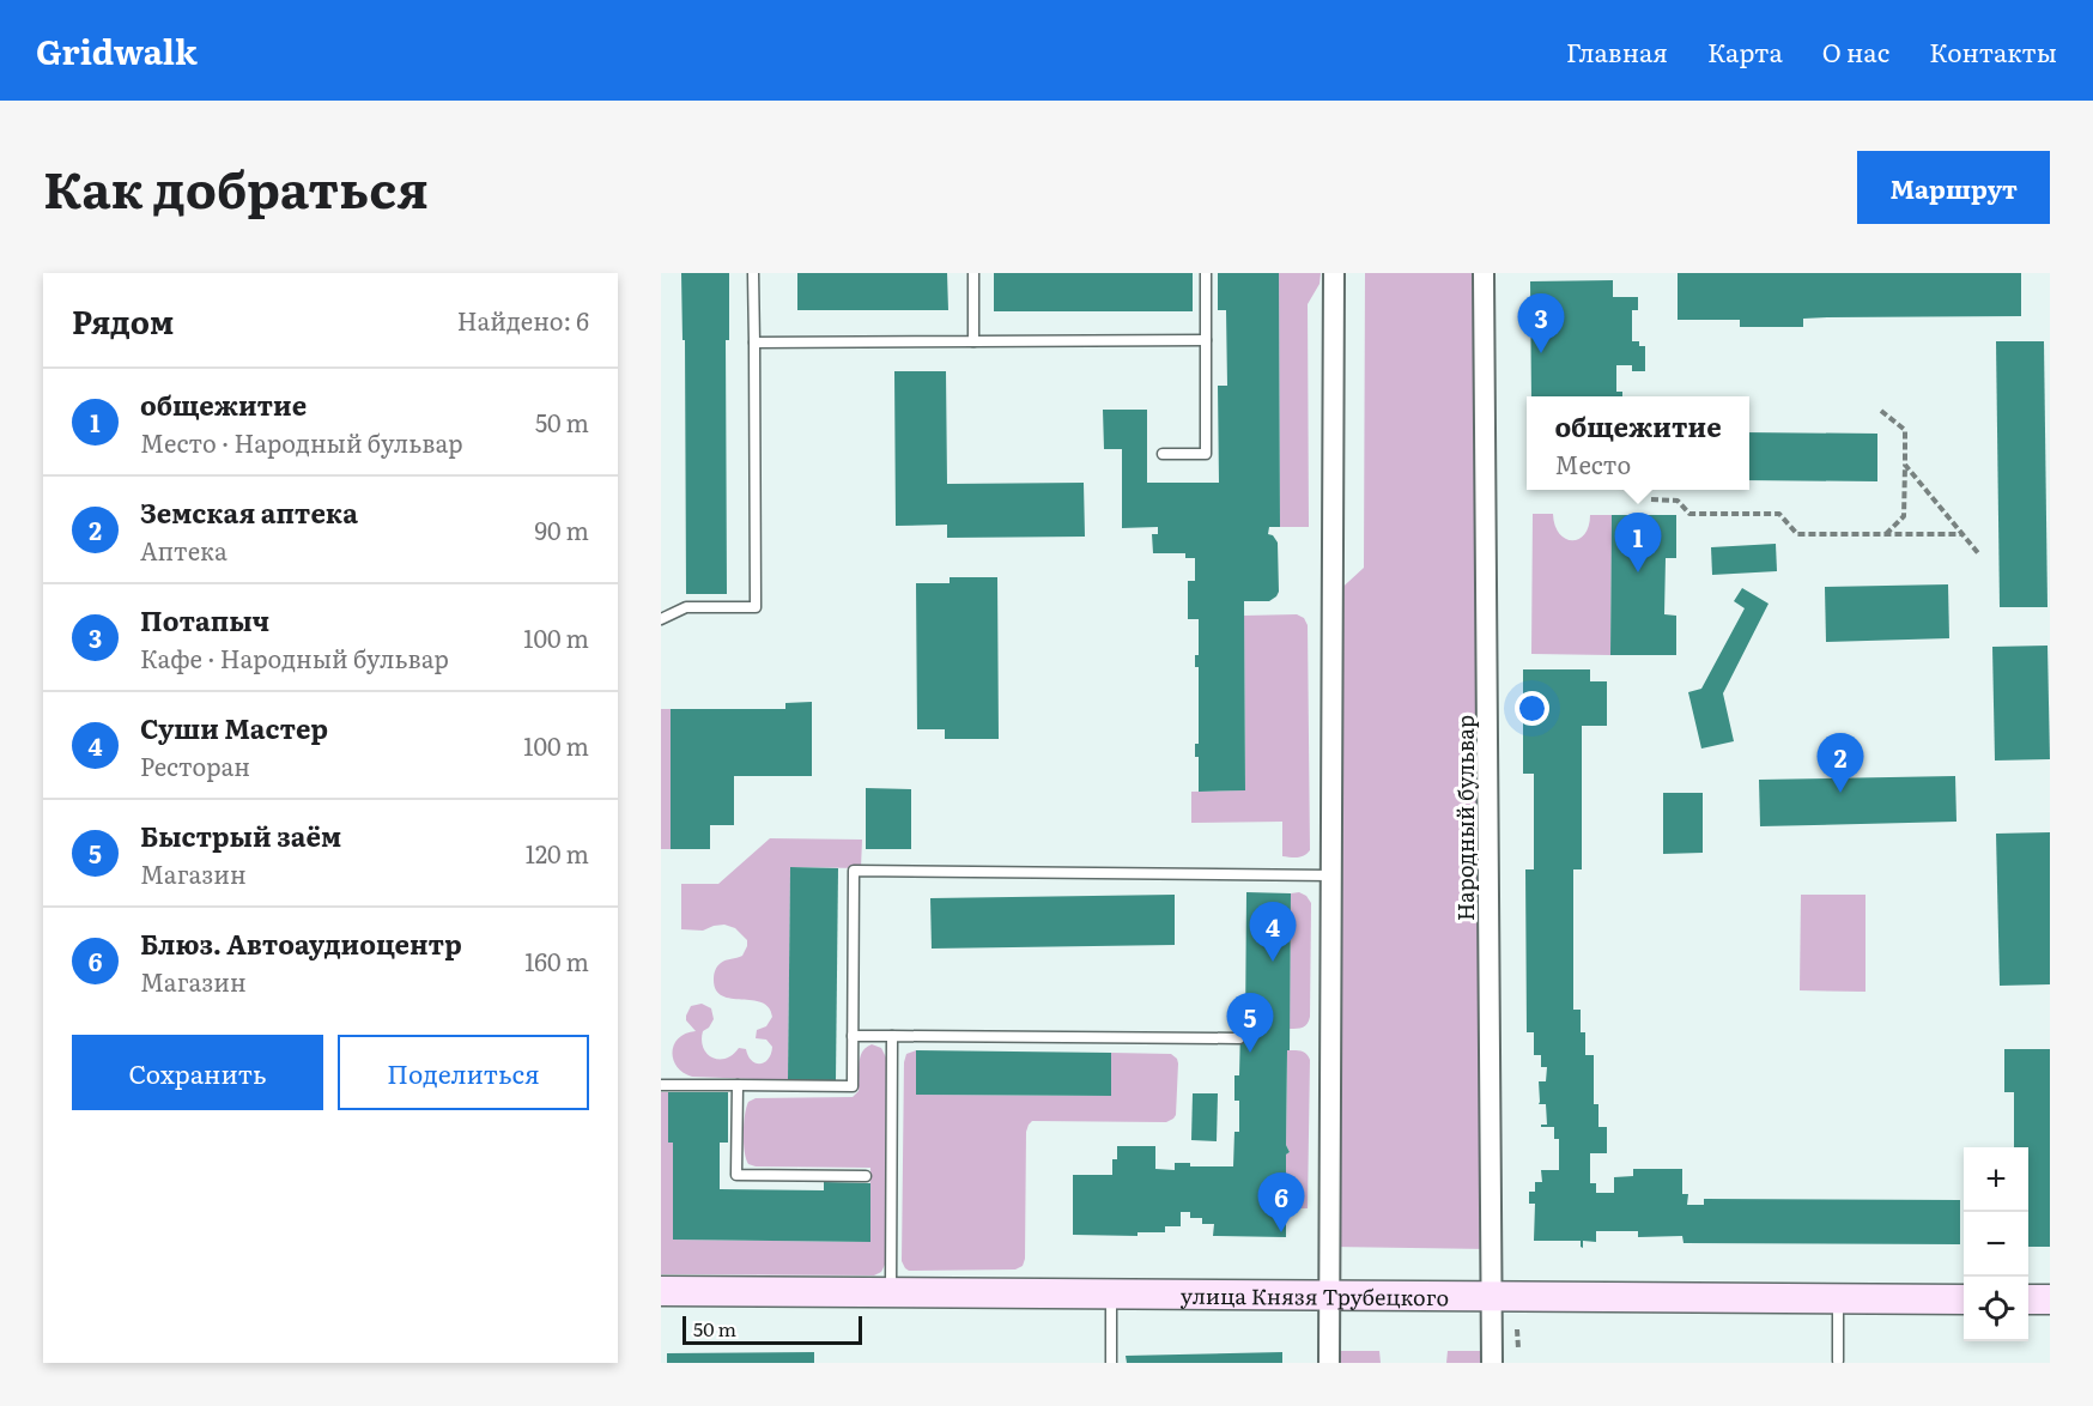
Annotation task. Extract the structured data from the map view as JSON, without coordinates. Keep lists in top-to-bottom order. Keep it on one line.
{"streets":{"street":["Народный бульвар","улица Князя Трубецкого"]},"crossings":[["Народный бульвар","улица Князя Трубецкого"]],"scale_bar":"50 m","page":{"header":"Gridwalk","nav":["Главная","Карта","О нас","Контакты"],"title":"Как добраться","buttons":["Маршрут",["Сохранить","Поделиться"]],"heading":["Рядом","Найдено: 6"],"pins":["3","1","2","4","5","6"],"list":[{"mark":"1","name":"общежитие","note":"Место · Народный бульвар","value":"50 m"},{"mark":"2","name":"Земская аптека","note":"Аптека","value":"90 m"},{"mark":"3","name":"Потапыч","note":"Кафе · Народный бульвар","value":"100 m"},{"mark":"4","name":"Суши Мастер","note":"Ресторан","value":"100 m"},{"mark":"5","name":"Быстрый заём","note":"Магазин","value":"120 m"},{"mark":"6","name":"Блюз. Автоаудиоцентр","note":"Магазин","value":"160 m"}],"popup":["общежитие","Место"],"map_buttons":["+","−"],"scale":"50 m"}}
